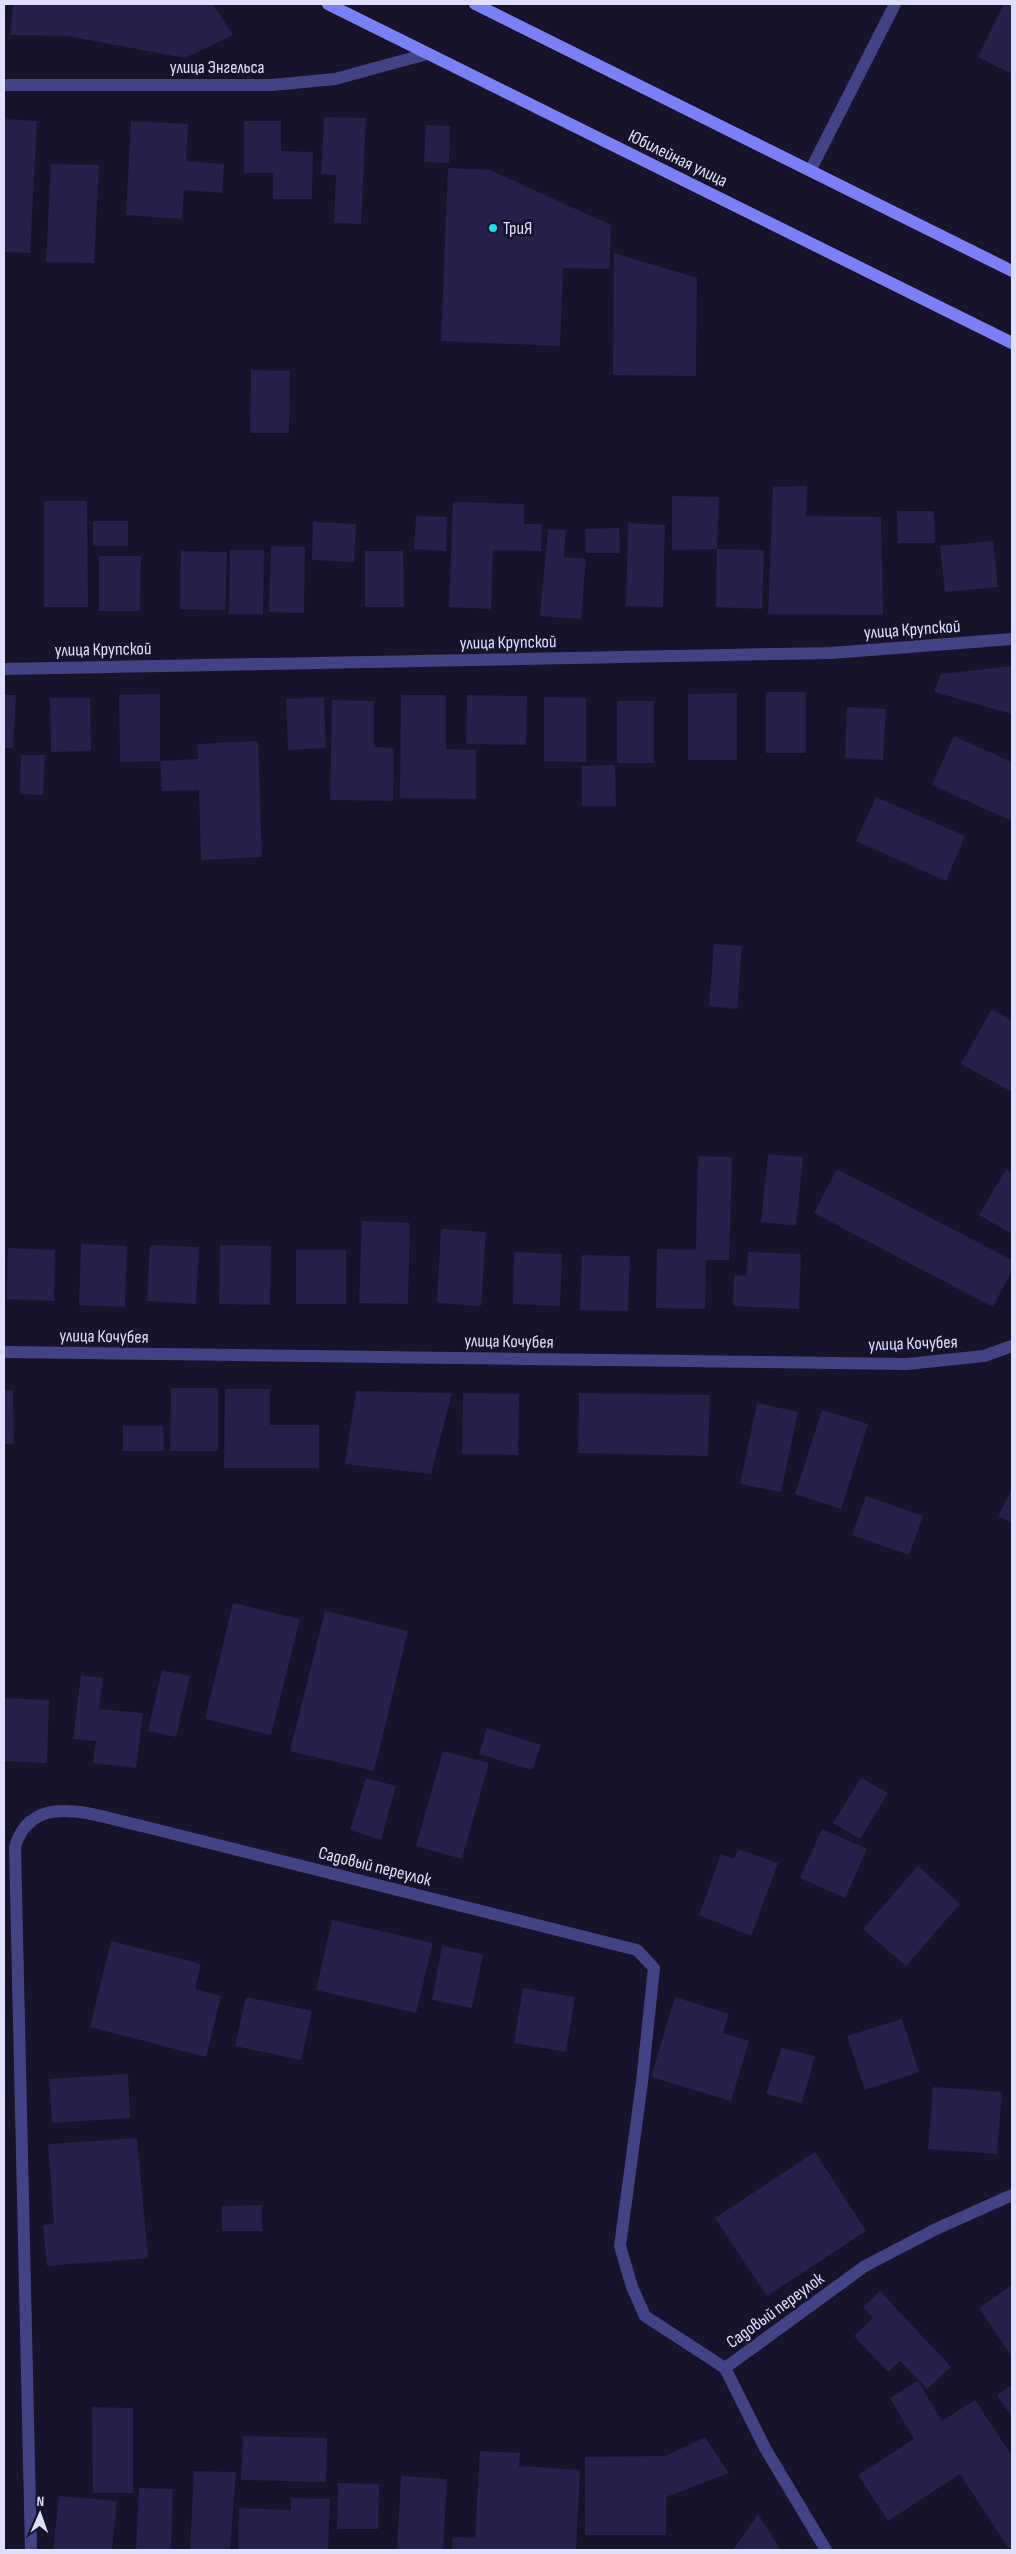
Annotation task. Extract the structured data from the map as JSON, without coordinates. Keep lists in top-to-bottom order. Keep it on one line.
{"streets":{"main road":["Юбилейная улица"],"street":["улица Энгельса","улица Крупской","улица Кочубея","Садовый переулок"]},"crossings":[["улица Энгельса","Юбилейная улица"]],"places":["ТриЯ"],"north":"top"}
